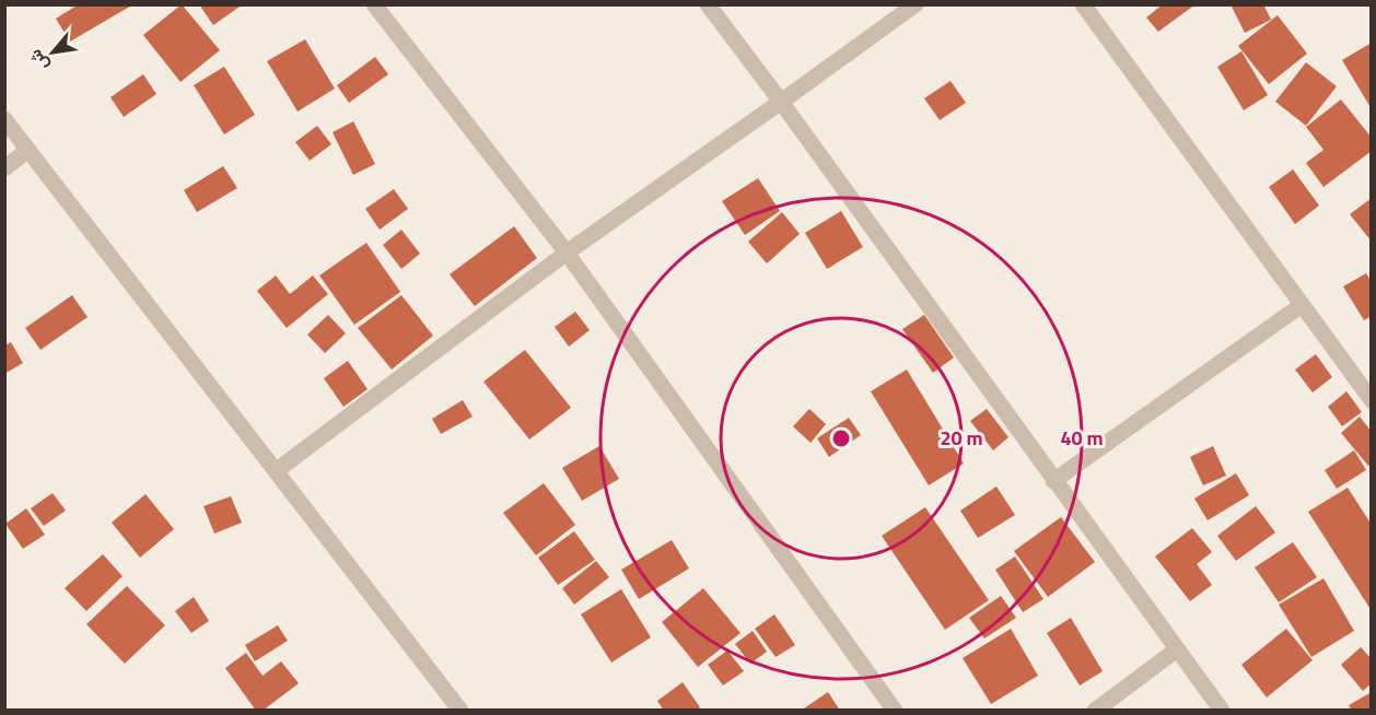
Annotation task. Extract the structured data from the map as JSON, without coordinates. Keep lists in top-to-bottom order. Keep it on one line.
{"north":"bottom left","rings":["20 m","40 m"]}
